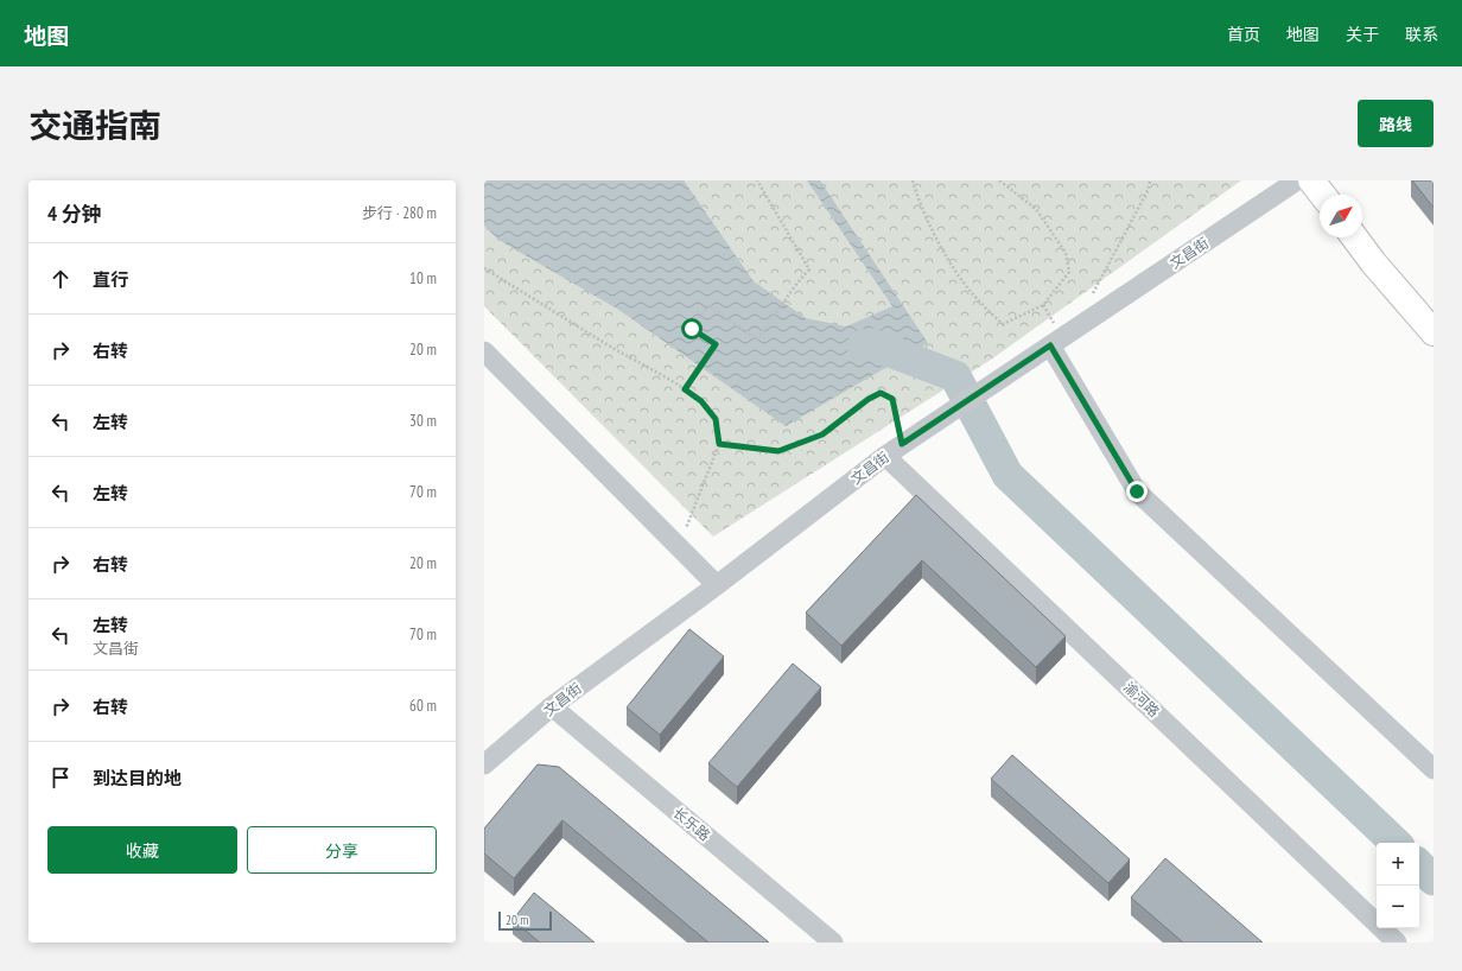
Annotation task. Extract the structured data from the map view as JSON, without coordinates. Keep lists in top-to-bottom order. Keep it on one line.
{"streets":{"street":["文昌街","渝河路","长乐路"]},"crossings":[["文昌街","渝河路"],["文昌街","长乐路"]],"scale_bar":"20 m","north":"top right","page":{"header":"地图","nav":["首页","地图","关于","联系"],"title":"交通指南","buttons":["路线",["收藏","分享"]],"heading":["4 分钟","步行 · 280 m"],"list":[["直行","10 m"],["右转","20 m"],["左转","30 m"],["左转","70 m"],["右转","20 m"],["左转","文昌街","70 m"],["右转","60 m"],"到达目的地"],"map_buttons":["+","−"],"scale":"20 m"}}
